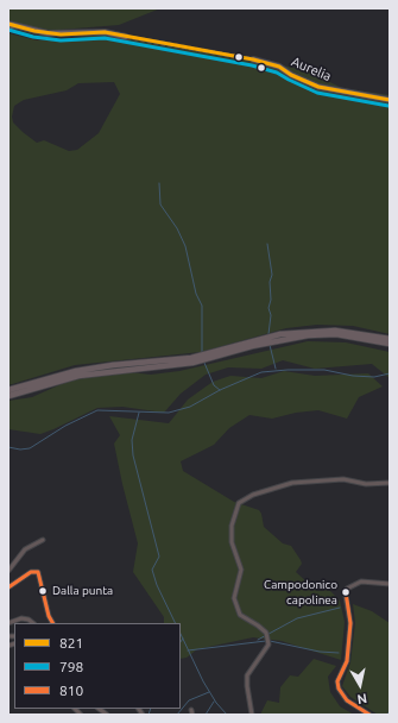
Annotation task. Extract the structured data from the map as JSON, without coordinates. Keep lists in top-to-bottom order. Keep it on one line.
{"streets":{"main road":["Aurelia"]},"places":["Dalla punta","Campodonico capolinea"],"lines":["transit line 821","transit line 798","transit line 810"],"legend":["821","798","810"],"north":"bottom"}
